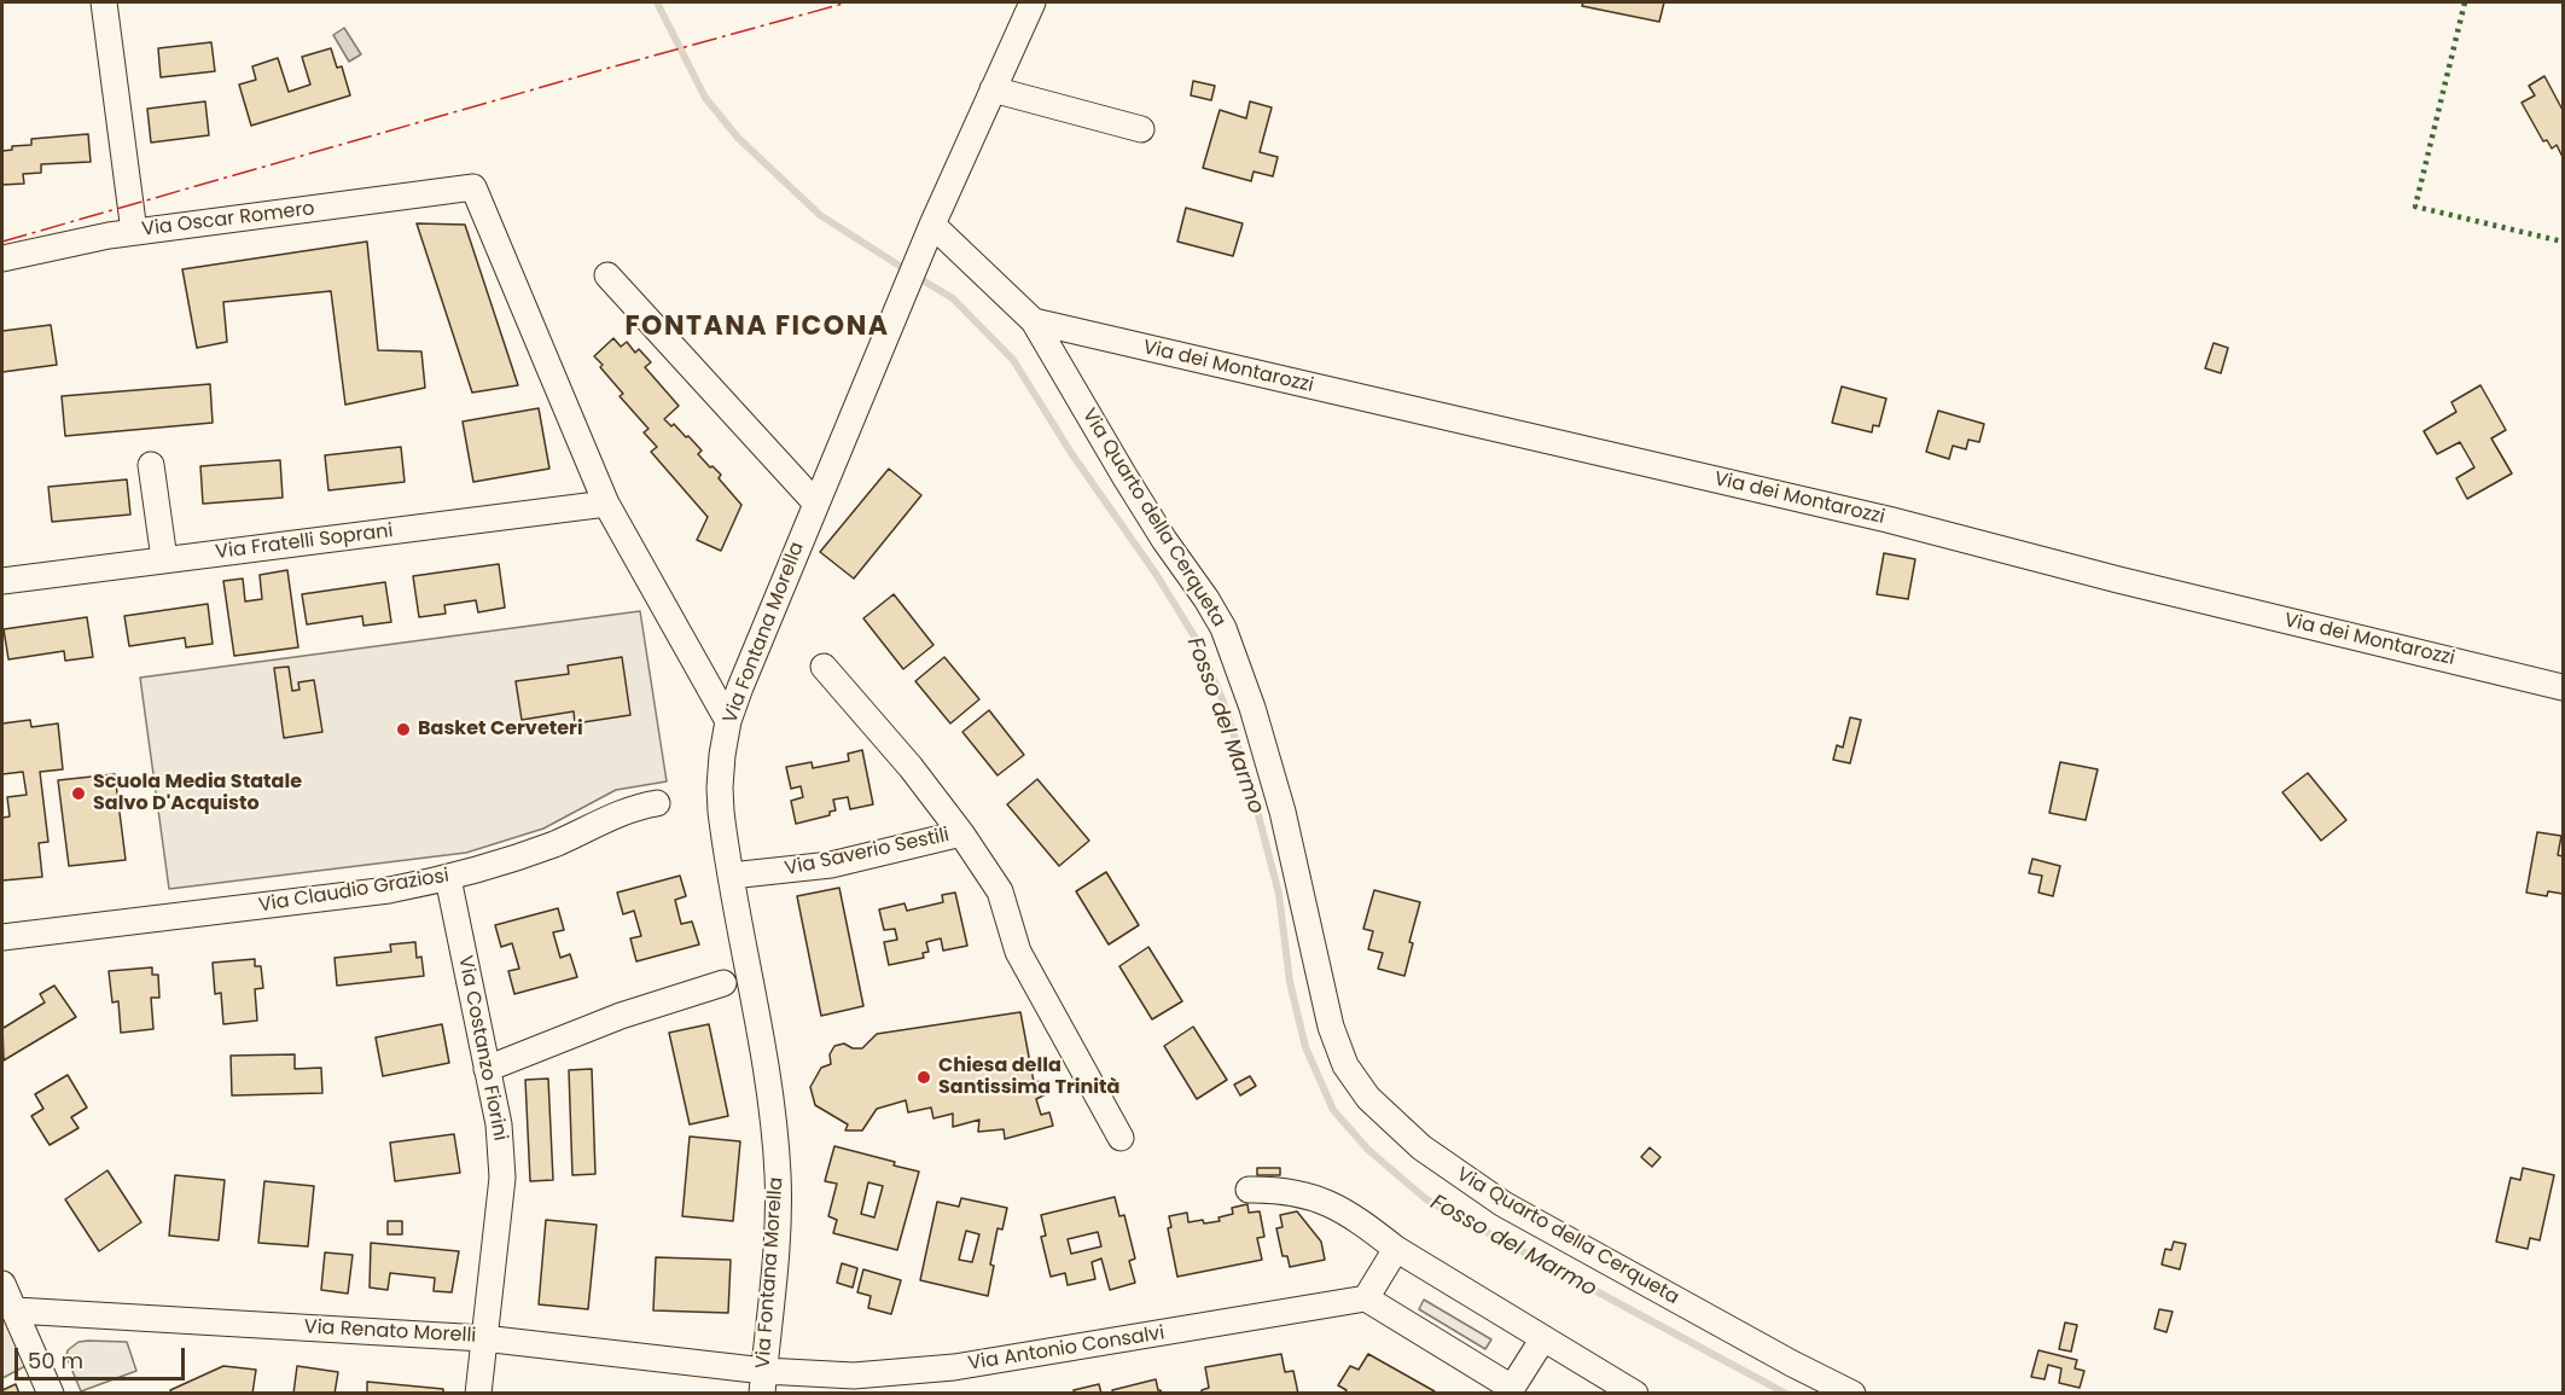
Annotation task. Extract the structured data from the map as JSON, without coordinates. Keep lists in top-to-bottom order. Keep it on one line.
{"streets":{"street":["Via Oscar Romero","Via dei Montarozzi","Via Quarto della Cerqueta","Via Fratelli Soprani","Via Fontana Morella","Via Saverio Sestili","Via Claudio Graziosi","Via Costanzo Fiorini","Via Renato Morelli","Via Antonio Consalvi"]},"crossings":[["Via Oscar Romero","Via Fratelli Soprani"],["Via dei Montarozzi","Via Quarto della Cerqueta"],["Via Quarto della Cerqueta","Via Fontana Morella"],["Via Fontana Morella","Via Saverio Sestili"],["Via Fontana Morella","Via Renato Morelli"],["Via Fontana Morella","Via Antonio Consalvi"],["Via Claudio Graziosi","Via Costanzo Fiorini"],["Via Costanzo Fiorini","Via Renato Morelli"],["Via Renato Morelli","Via Antonio Consalvi"]],"districts":["FONTANA FICONA"],"water":["Fosso del Marmo"],"places":["Basket Cerveteri","Scuola Media Statale Salvo D'Acquisto","Chiesa della Santissima Trinità"],"scale_bar":"50 m"}
